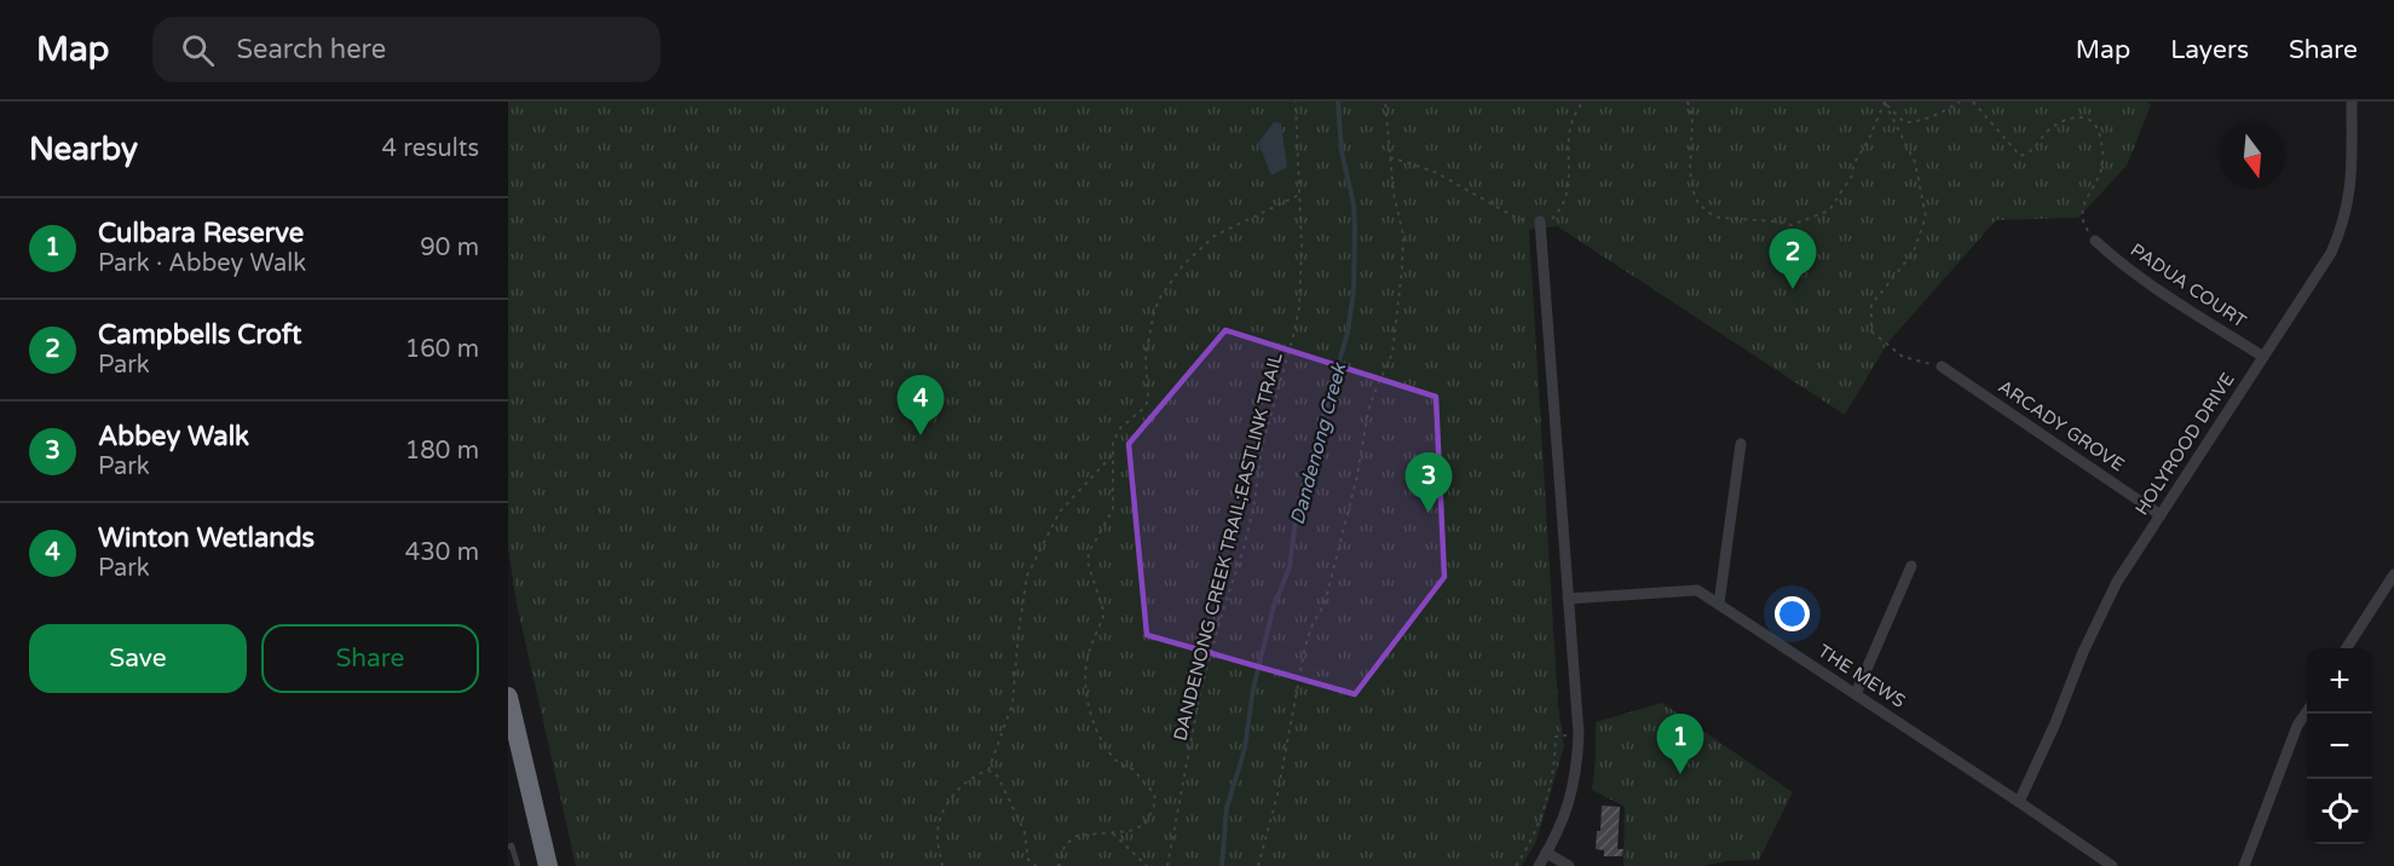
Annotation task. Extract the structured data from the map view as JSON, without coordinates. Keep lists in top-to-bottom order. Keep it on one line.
{"streets":{"street":["PADUA COURT","ARCADY GROVE","HOLYROOD DRIVE","THE MEWS"],"path":["DANDENONG CREEK TRAIL;EASTLINK TRAIL"]},"crossings":[["PADUA COURT","HOLYROOD DRIVE"],["ARCADY GROVE","HOLYROOD DRIVE"],["HOLYROOD DRIVE","THE MEWS"]],"water":["Dandenong Creek"],"north":"bottom","page":{"header":"Map","search":"Search here","nav":["Map","Layers","Share"],"heading":["Nearby","4 results"],"list":[{"mark":"1","name":"Culbara Reserve","note":"Park · Abbey Walk","value":"90 m"},{"mark":"2","name":"Campbells Croft","note":"Park","value":"160 m"},{"mark":"3","name":"Abbey Walk","note":"Park","value":"180 m"},{"mark":"4","name":"Winton Wetlands","note":"Park","value":"430 m"}],"pins":["2","4","3","1"],"buttons":["Save","Share"],"map_buttons":["+","−"]}}
